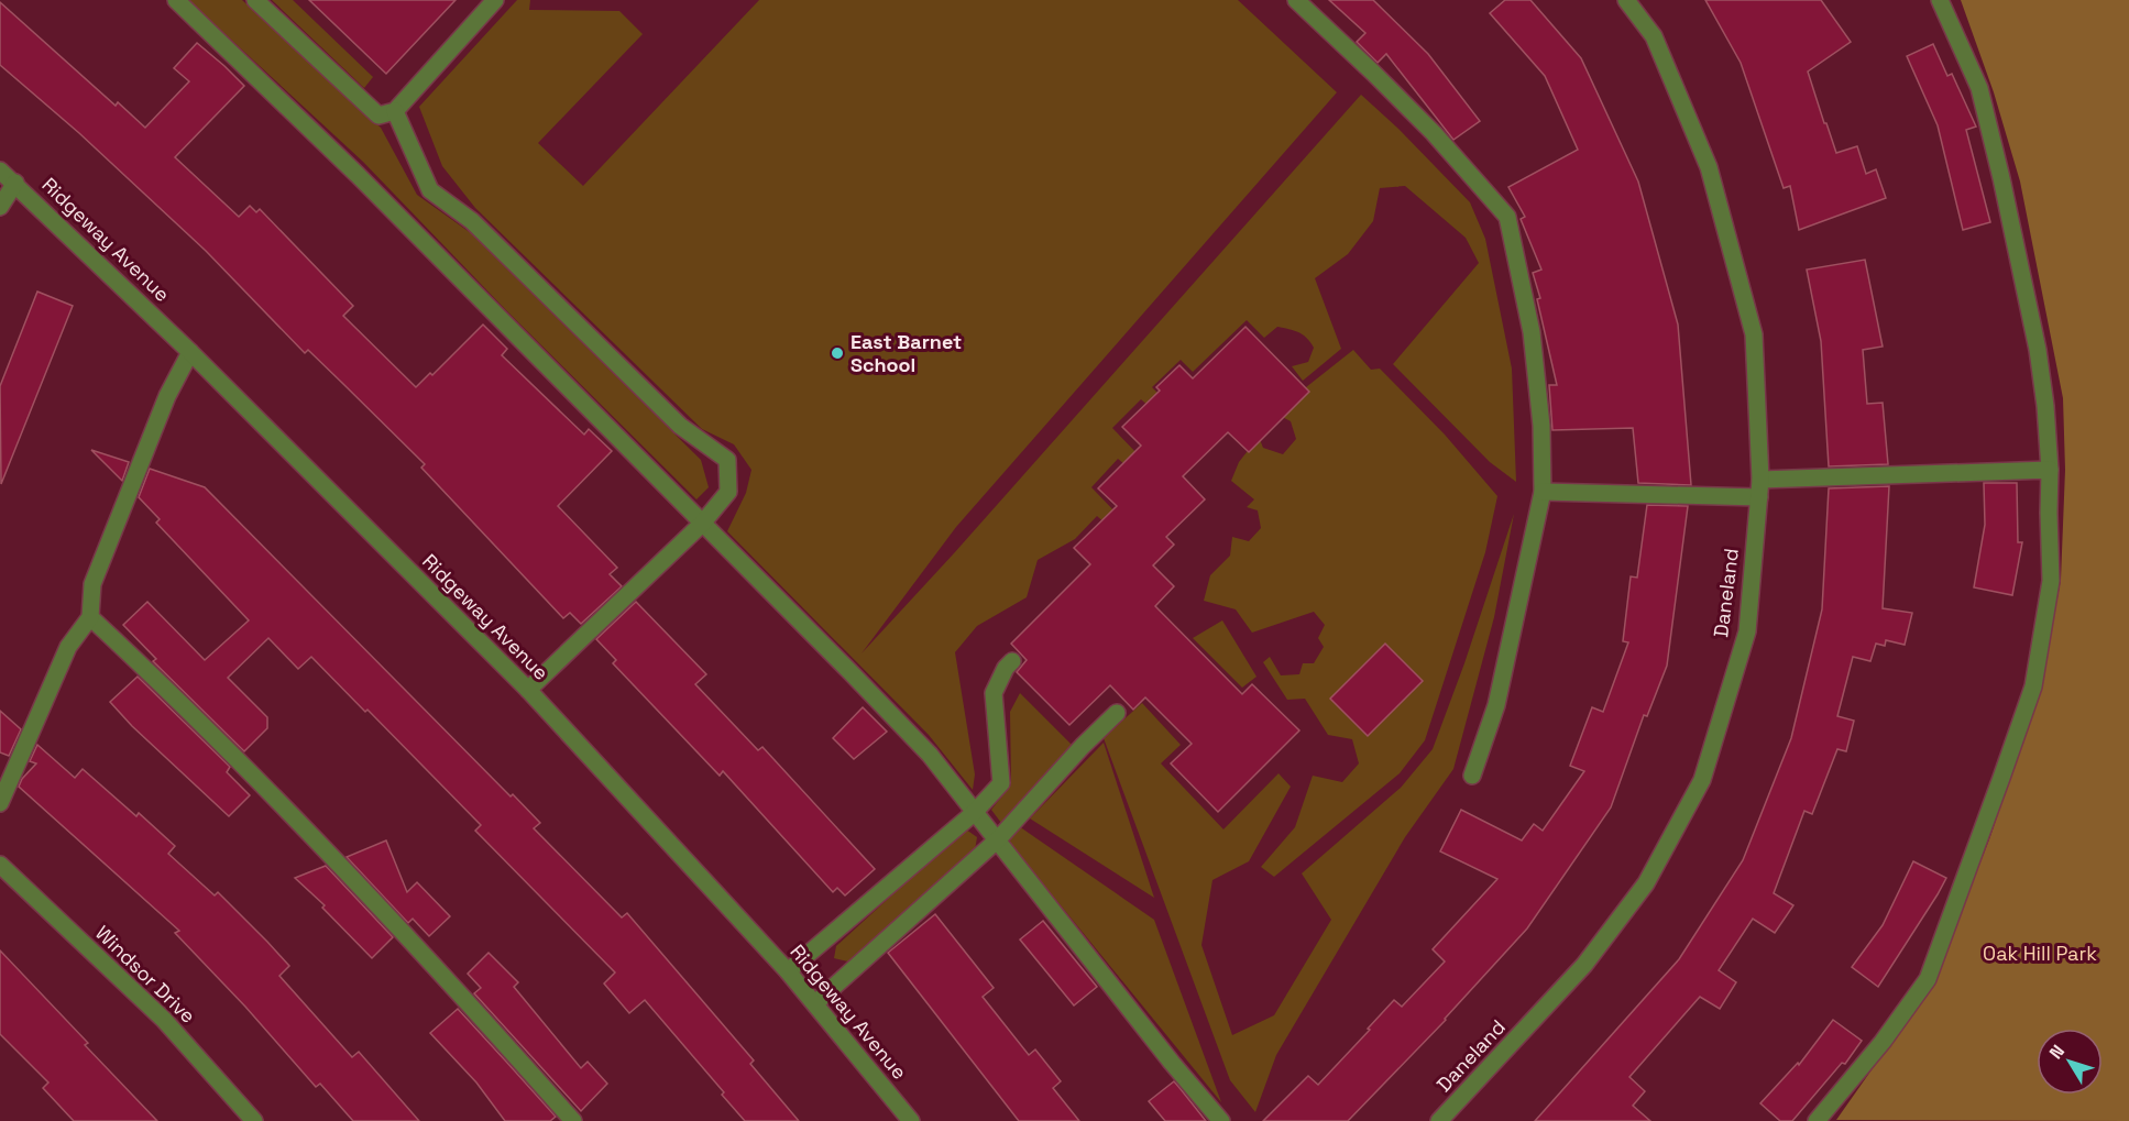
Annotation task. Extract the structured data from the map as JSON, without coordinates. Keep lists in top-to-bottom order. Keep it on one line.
{"streets":{"street":["Ridgeway Avenue","Daneland","Windsor Drive"]},"parks":["Oak Hill Park"],"places":["East Barnet School"],"north":"top left"}
